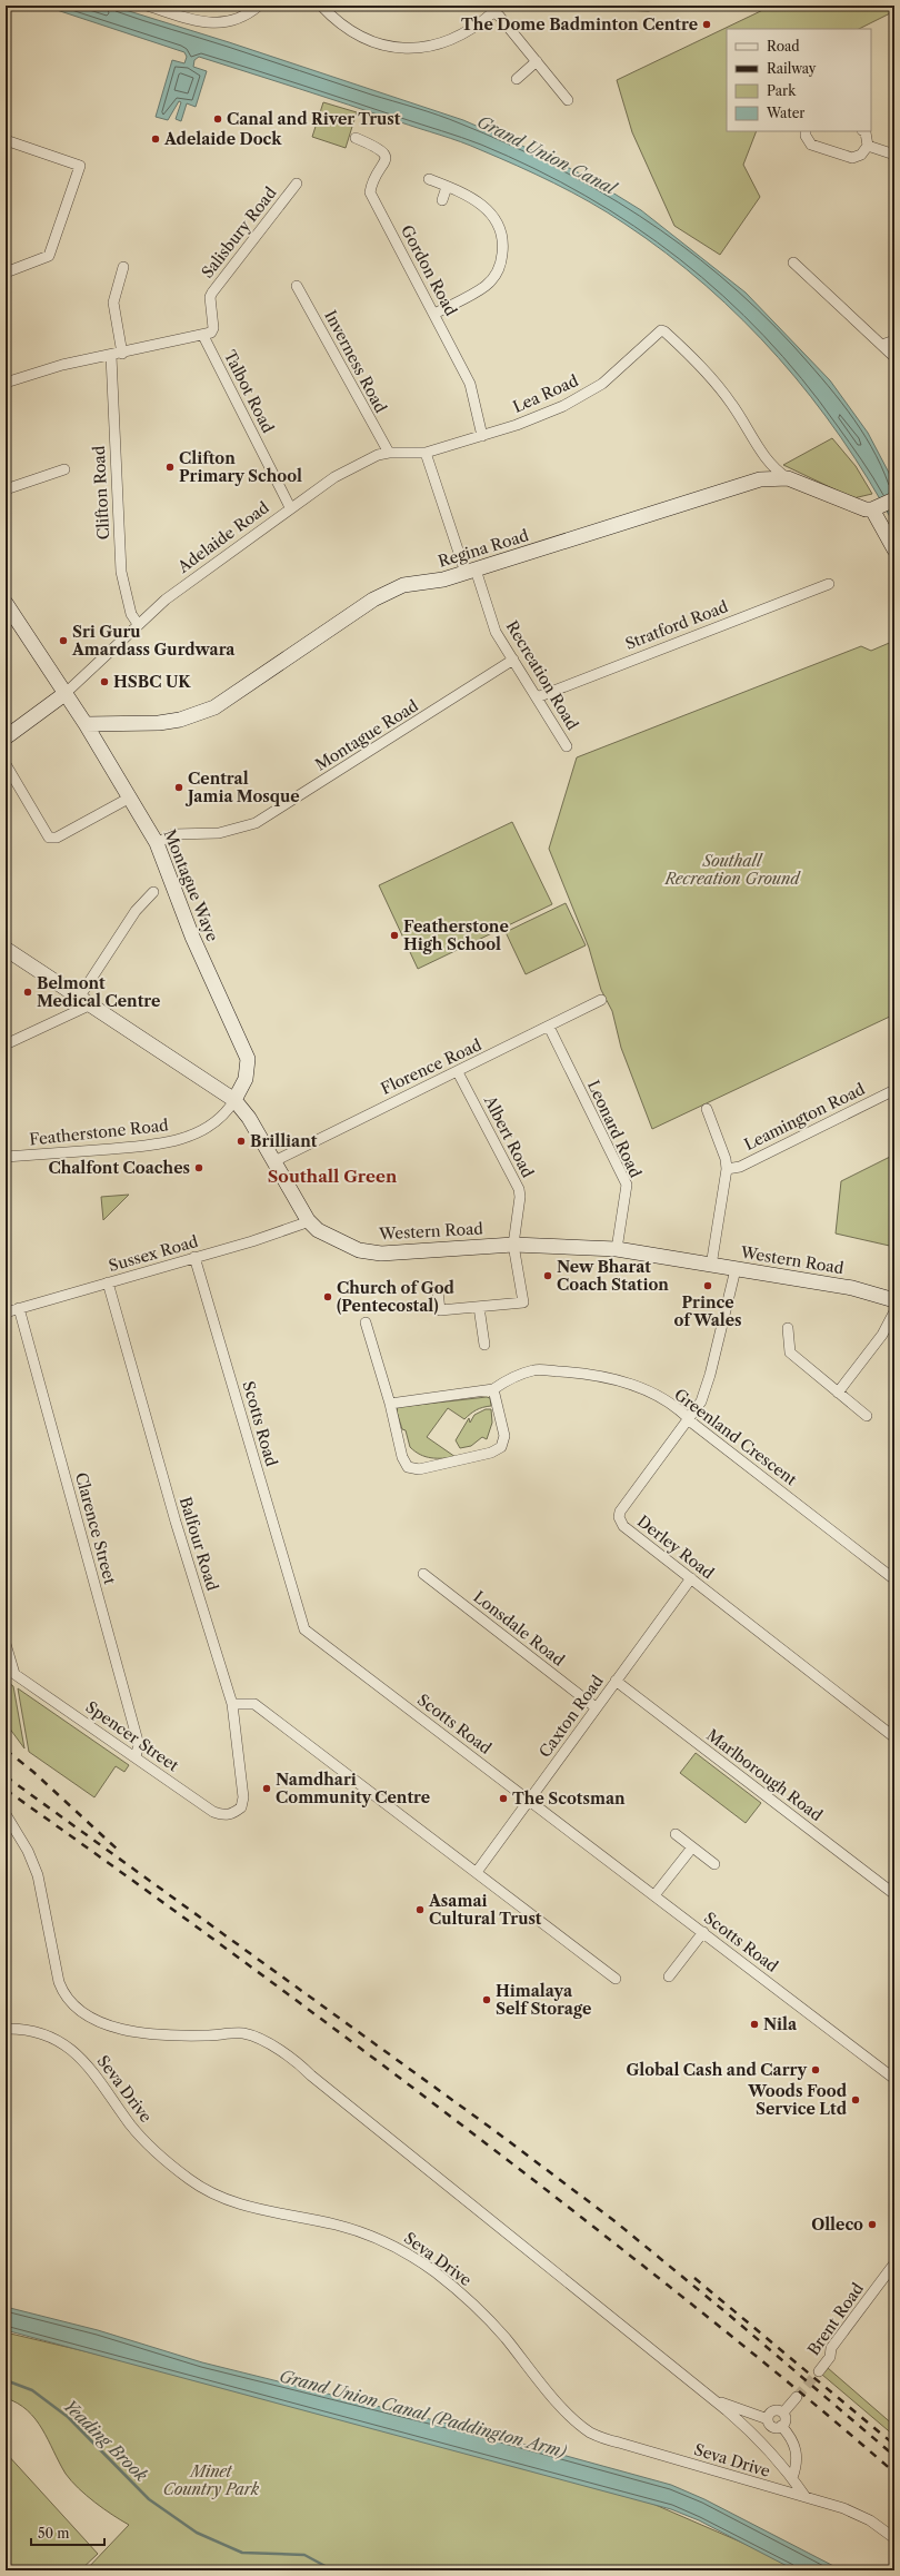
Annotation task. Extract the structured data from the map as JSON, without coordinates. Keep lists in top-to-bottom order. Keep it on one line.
{"streets":{"street":["Salisbury Road","Gordon Road","Inverness Road","Talbot Road","Lea Road","Clifton Road","Adelaide Road","Regina Road","Stratford Road","Recreation Road","Montague Road","Montague Waye","Florence Road","Leamington Road","Leonard Road","Featherstone Road","Albert Road","Western Road","Sussex Road","Scotts Road","Greenland Crescent","Clarence Street","Balfour Road","Derley Road","Lonsdale Road","Caxton Road","Spencer Street","Marlborough Road","Seva Drive","Brent Road"]},"crossings":[["Salisbury Road","Talbot Road"],["Gordon Road","Lea Road"],["Inverness Road","Adelaide Road"],["Talbot Road","Adelaide Road"],["Lea Road","Adelaide Road"],["Lea Road","Recreation Road"],["Clifton Road","Adelaide Road"],["Adelaide Road","Recreation Road"],["Adelaide Road","Montague Waye"],["Regina Road","Recreation Road"],["Regina Road","Montague Waye"],["Stratford Road","Recreation Road"],["Recreation Road","Montague Road"],["Montague Road","Montague Waye"],["Montague Waye","Featherstone Road"],["Montague Waye","Western Road"],["Florence Road","Leonard Road"],["Florence Road","Albert Road"],["Florence Road","Western Road"],["Leonard Road","Western Road"],["Featherstone Road","Western Road"],["Albert Road","Western Road"],["Western Road","Sussex Road"],["Western Road","Derley Road"],["Sussex Road","Scotts Road"],["Sussex Road","Clarence Street"],["Sussex Road","Balfour Road"],["Scotts Road","Caxton Road"],["Greenland Crescent","Derley Road"],["Clarence Street","Spencer Street"],["Balfour Road","Spencer Street"],["Derley Road","Caxton Road"],["Lonsdale Road","Caxton Road"],["Caxton Road","Marlborough Road"]],"districts":["Southall Green"],"water":["Grand Union Canal","Grand Union Canal (Paddington Arm)","Yeading Brook"],"parks":["Southall Recreation Ground","Minet Country Park"],"places":["The Dome Badminton Centre","Canal and River Trust","Adelaide Dock","Clifton Primary School","Sri Guru Amardass Gurdwara","HSBC UK","Central Jamia Mosque","Featherstone High School","Belmont Medical Centre","Brilliant","Chalfont Coaches","New Bharat Coach Station","Prince of Wales","Church of God (Pentecostal)","Namdhari Community Centre","The Scotsman","Asamai Cultural Trust","Himalaya Self Storage","Nila","Global Cash and Carry","Woods Food Service Ltd","Olleco"],"legend":["Road","Railway","Park","Water"],"scale_bar":"50 m"}
